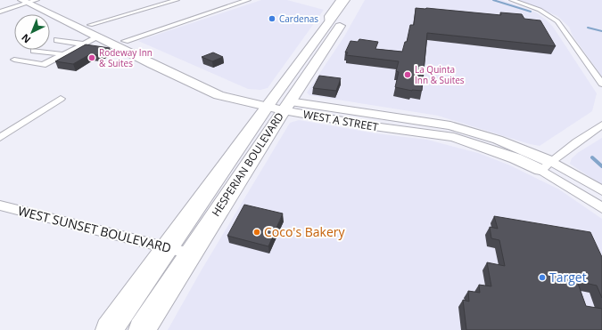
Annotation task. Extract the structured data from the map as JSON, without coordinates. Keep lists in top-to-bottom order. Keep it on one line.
{"streets":{"main road":["WEST A STREET","HESPERIAN BOULEVARD"],"street":["WEST SUNSET BOULEVARD"]},"crossings":[["WEST A STREET","HESPERIAN BOULEVARD"],["HESPERIAN BOULEVARD","WEST SUNSET BOULEVARD"]],"places":["Cardenas","Rodeway Inn & Suites","La Quinta Inn & Suites","Coco's Bakery","Target"],"north":"bottom left"}
